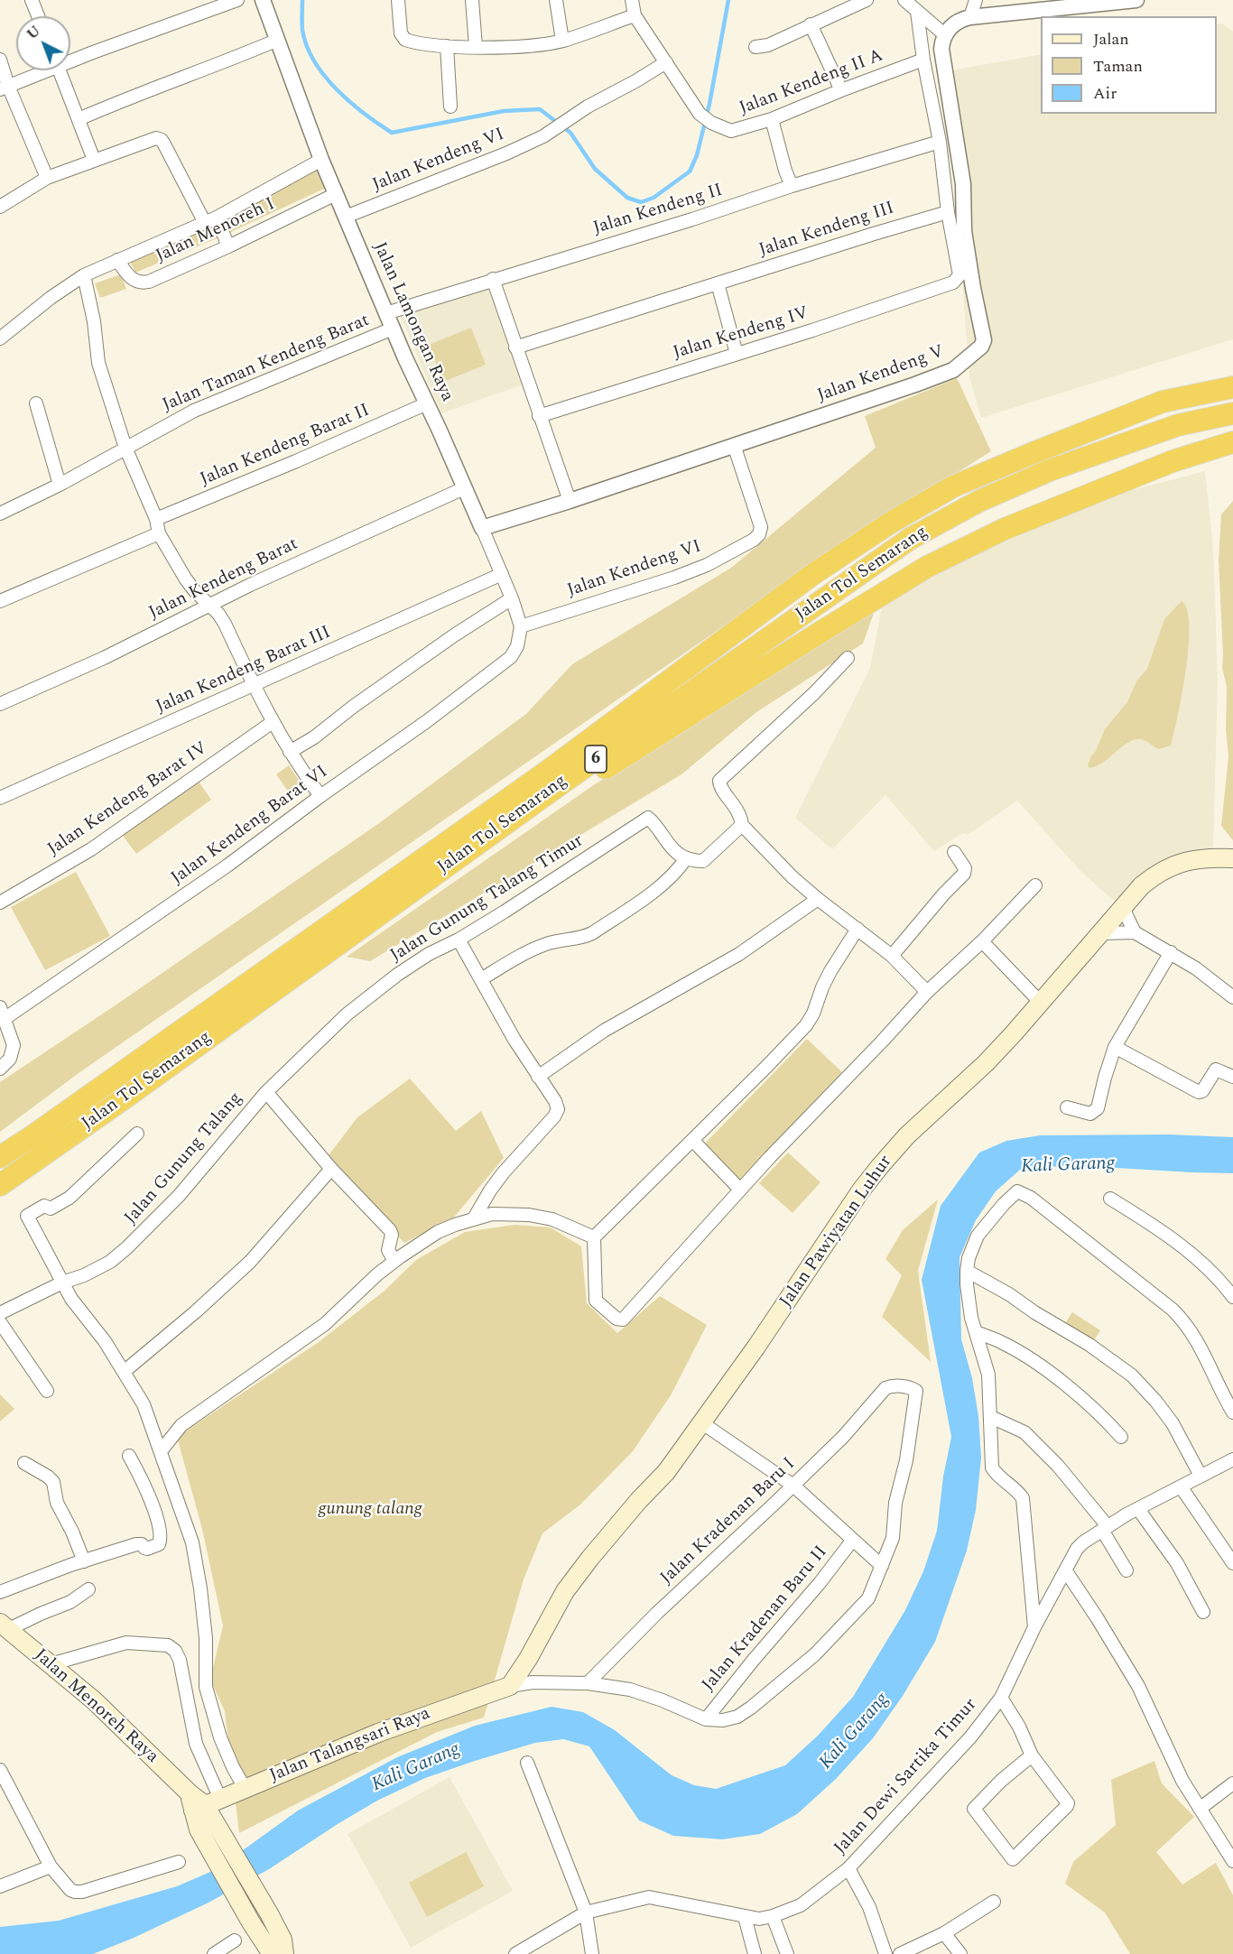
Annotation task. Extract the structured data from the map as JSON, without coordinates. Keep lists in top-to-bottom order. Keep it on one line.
{"streets":{"highway":["Jalan Tol Semarang","6"],"main road":["Jalan Pawiyatan Luhur","Jalan Menoreh Raya","Jalan Talangsari Raya"],"street":["Jalan Kendeng II A","Jalan Kendeng VI","Jalan Kendeng II","Jalan Kendeng III","Jalan Menoreh I","Jalan Lamongan Raya","Jalan Kendeng IV","Jalan Taman Kendeng Barat","Jalan Kendeng V","Jalan Kendeng Barat II","Jalan Kendeng Barat","Jalan Kendeng Barat III","Jalan Kendeng Barat IV","Jalan Kendeng Barat VI","Jalan Gunung Talang Timur","Jalan Gunung Talang","Jalan Kradenan Baru I","Jalan Kradenan Baru II","Jalan Dewi Sartika Timur"]},"crossings":[["Jalan Kendeng II A","Jalan Kendeng VI"],["Jalan Kendeng VI","Jalan Lamongan Raya"],["Jalan Kendeng VI","Jalan Kendeng V"],["Jalan Kendeng VI","Jalan Kendeng Barat VI"],["Jalan Kendeng II","Jalan Lamongan Raya"],["Jalan Kendeng III","Jalan Kendeng IV"],["Jalan Menoreh I","Jalan Lamongan Raya"],["Jalan Lamongan Raya","Jalan Taman Kendeng Barat"],["Jalan Lamongan Raya","Jalan Kendeng V"],["Jalan Lamongan Raya","Jalan Kendeng Barat II"],["Jalan Lamongan Raya","Jalan Kendeng Barat"],["Jalan Lamongan Raya","Jalan Kendeng Barat III"],["Jalan Lamongan Raya","Jalan Kendeng Barat VI"],["Jalan Gunung Talang Timur","Jalan Gunung Talang"],["Jalan Pawiyatan Luhur","Jalan Talangsari Raya"],["Jalan Menoreh Raya","Jalan Talangsari Raya"]],"water":["Kali Garang"],"parks":["gunung talang"],"legend":["Jalan","Taman","Air"],"north":"top left"}
